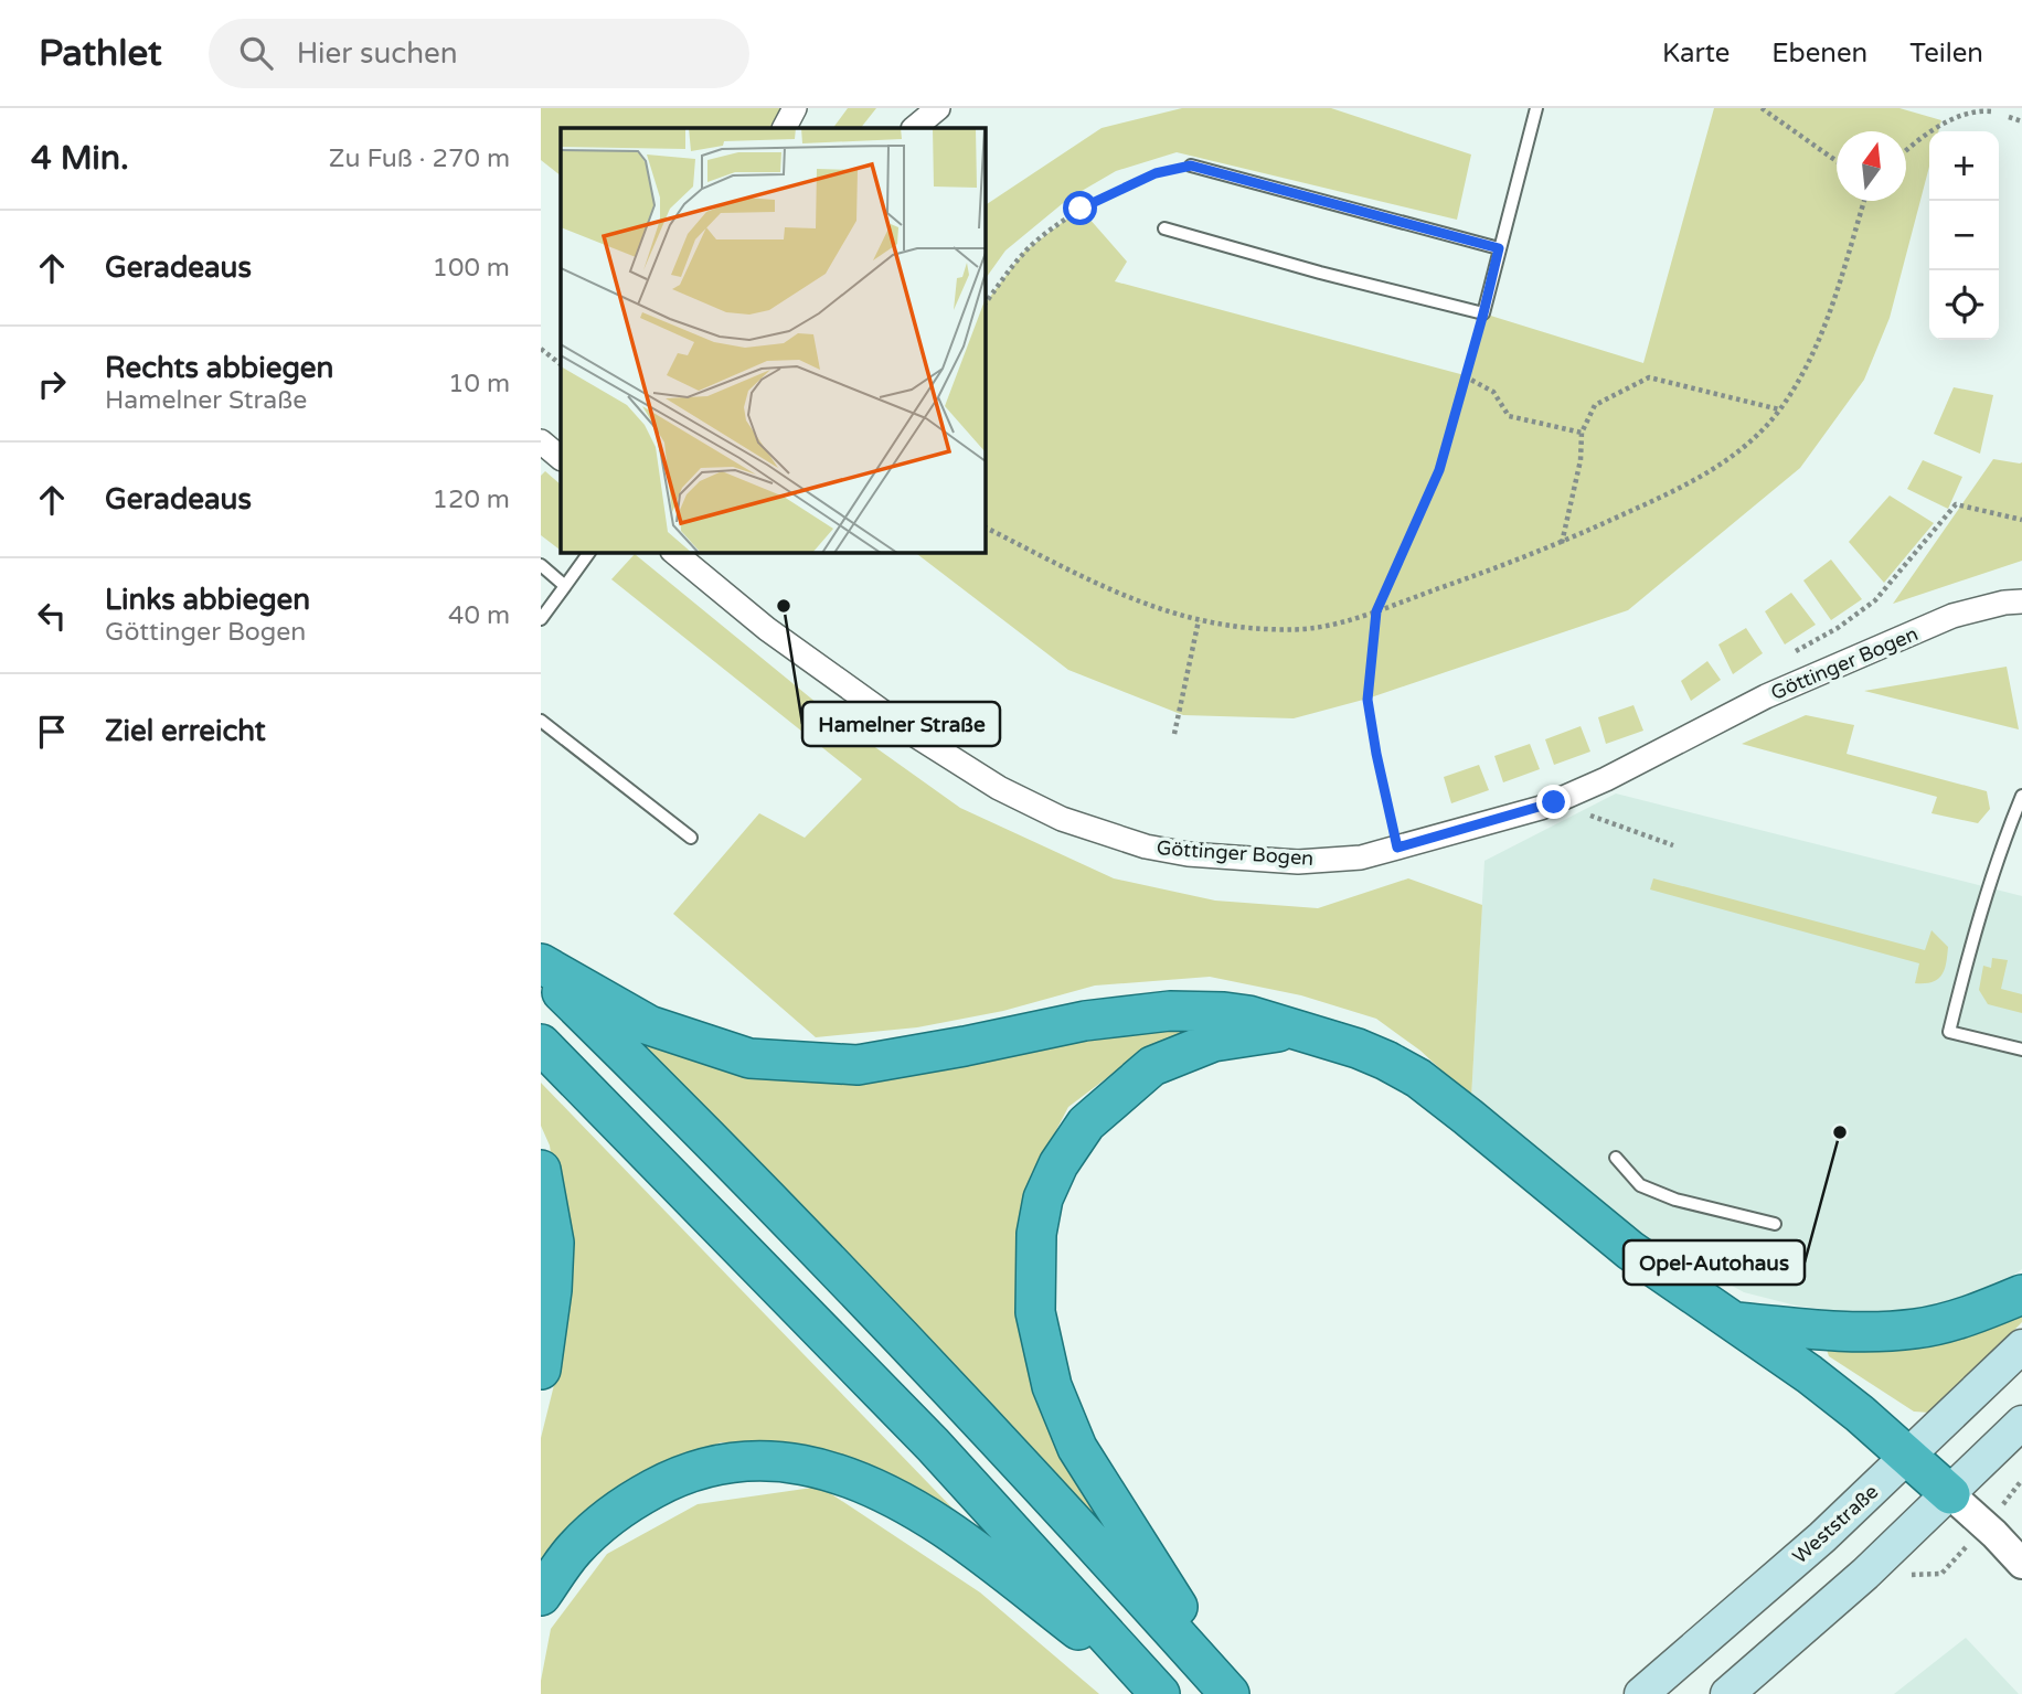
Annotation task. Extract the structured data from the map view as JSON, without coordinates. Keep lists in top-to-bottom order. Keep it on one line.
{"streets":{"main road":["Weststraße"],"street":["Göttinger Bogen"]},"places":["Hamelner Straße","Opel-Autohaus"],"north":"top","page":{"header":"Pathlet","search":"Hier suchen","nav":["Karte","Ebenen","Teilen"],"heading":["4 Min.","Zu Fuß · 270 m"],"map_buttons":["+","−"],"list":[["Geradeaus","100 m"],["Rechts abbiegen","Hamelner Straße","10 m"],["Geradeaus","120 m"],["Links abbiegen","Göttinger Bogen","40 m"],"Ziel erreicht"]}}
